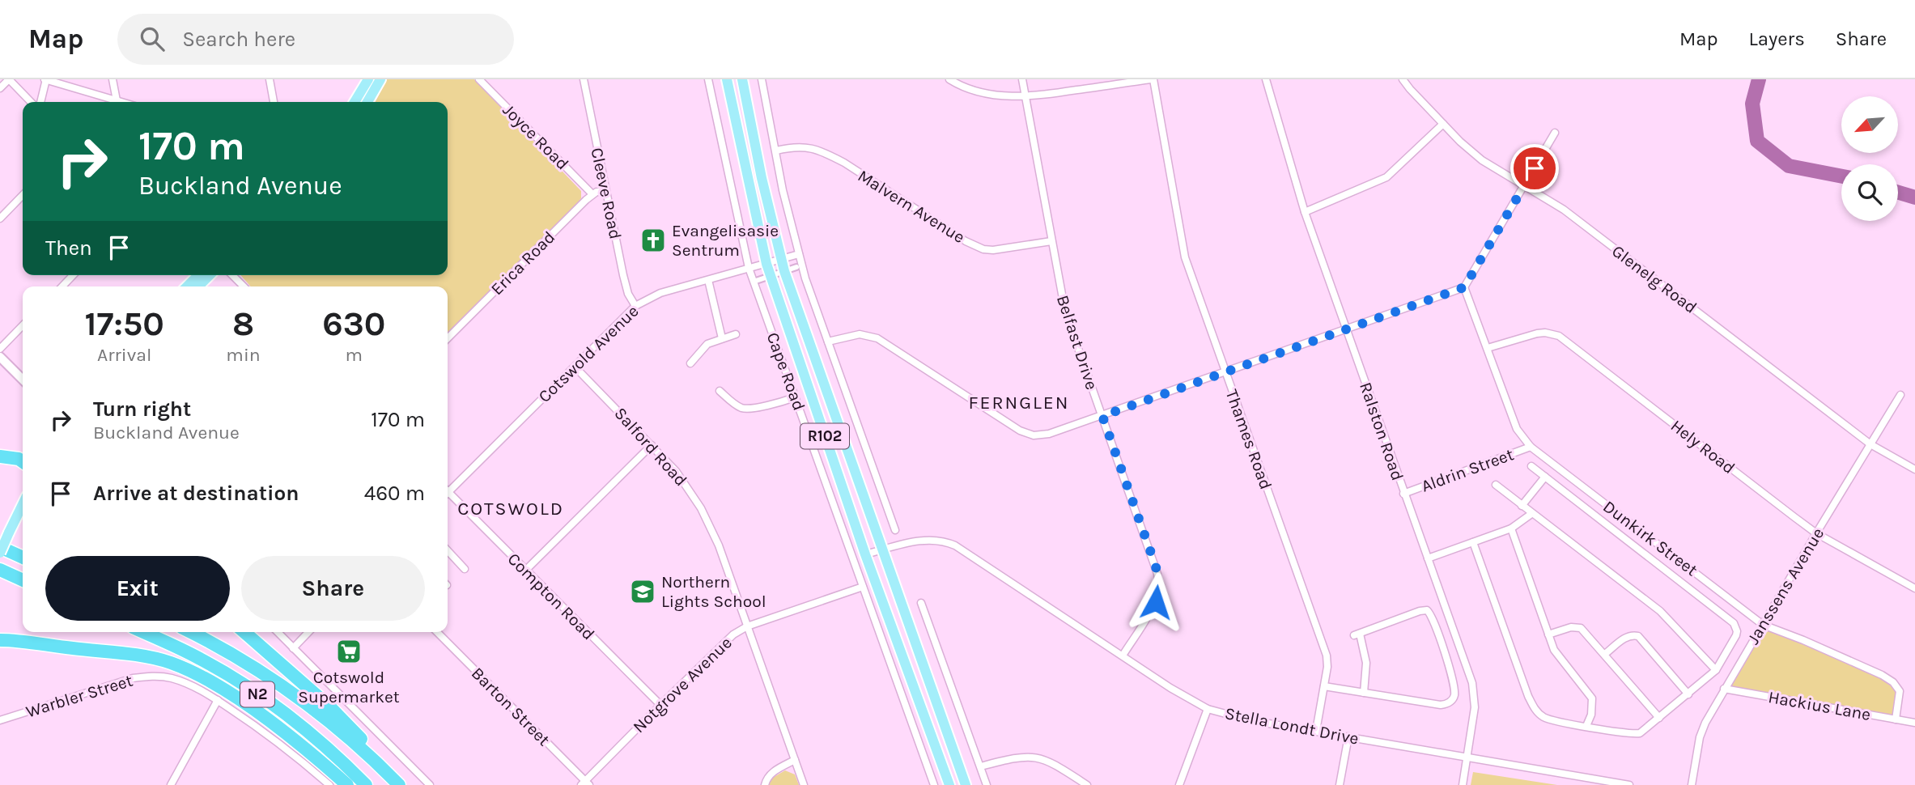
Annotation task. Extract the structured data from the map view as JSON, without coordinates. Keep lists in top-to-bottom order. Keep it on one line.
{"streets":{"highway":["N2"],"main road":["Cape Road","R102"],"street":["Joyce Road","Cleeve Road","Malvern Avenue","Erica Road","Glenelg Road","Belfast Drive","Cotswold Avenue","Ralston Road","Thames Road","Salford Road","Hely Road","Aldrin Street","Dunkirk Street","Janssens Avenue","Compton Road","Notgrove Avenue","Warbler Street","Hackius Lane","Barton Street","Stella Londt Drive"]},"crossings":[["Joyce Road","Erica Road"],["Cleeve Road","Cotswold Avenue"],["Malvern Avenue","Belfast Drive"],["Glenelg Road","Janssens Avenue"],["Belfast Drive","Stella Londt Drive"],["Cotswold Avenue","Cape Road"],["Cotswold Avenue","Salford Road"],["Cape Road","Notgrove Avenue"],["Cape Road","Stella Londt Drive"],["Ralston Road","Aldrin Street"],["Ralston Road","Stella Londt Drive"],["Thames Road","Stella Londt Drive"],["Salford Road","Notgrove Avenue"],["Hely Road","Dunkirk Street"],["Hely Road","Janssens Avenue"],["Aldrin Street","Dunkirk Street"],["Dunkirk Street","Janssens Avenue"],["Dunkirk Street","Hackius Lane"],["Janssens Avenue","Hackius Lane"],["Compton Road","Notgrove Avenue"],["Notgrove Avenue","Barton Street"]],"districts":["FERNGLEN","COTSWOLD"],"places":{"church":["Evangelisasie Sentrum"],"school or university":["Northern Lights School"],"supermarket":["Cotswold Supermarket"]},"north":"bottom left","page":{"header":"Map","search":"Search here","nav":["Map","Layers","Share"],"turn":["170 m","Buckland Avenue"],"then":"Then","eta":["17:50","Arrival","8","min","630","m"],"list":[{"name":"Turn right","note":"Buckland Avenue","value":"170 m"},{"name":"Arrive at destination","value":"460 m"}],"buttons":["Exit","Share"]}}
